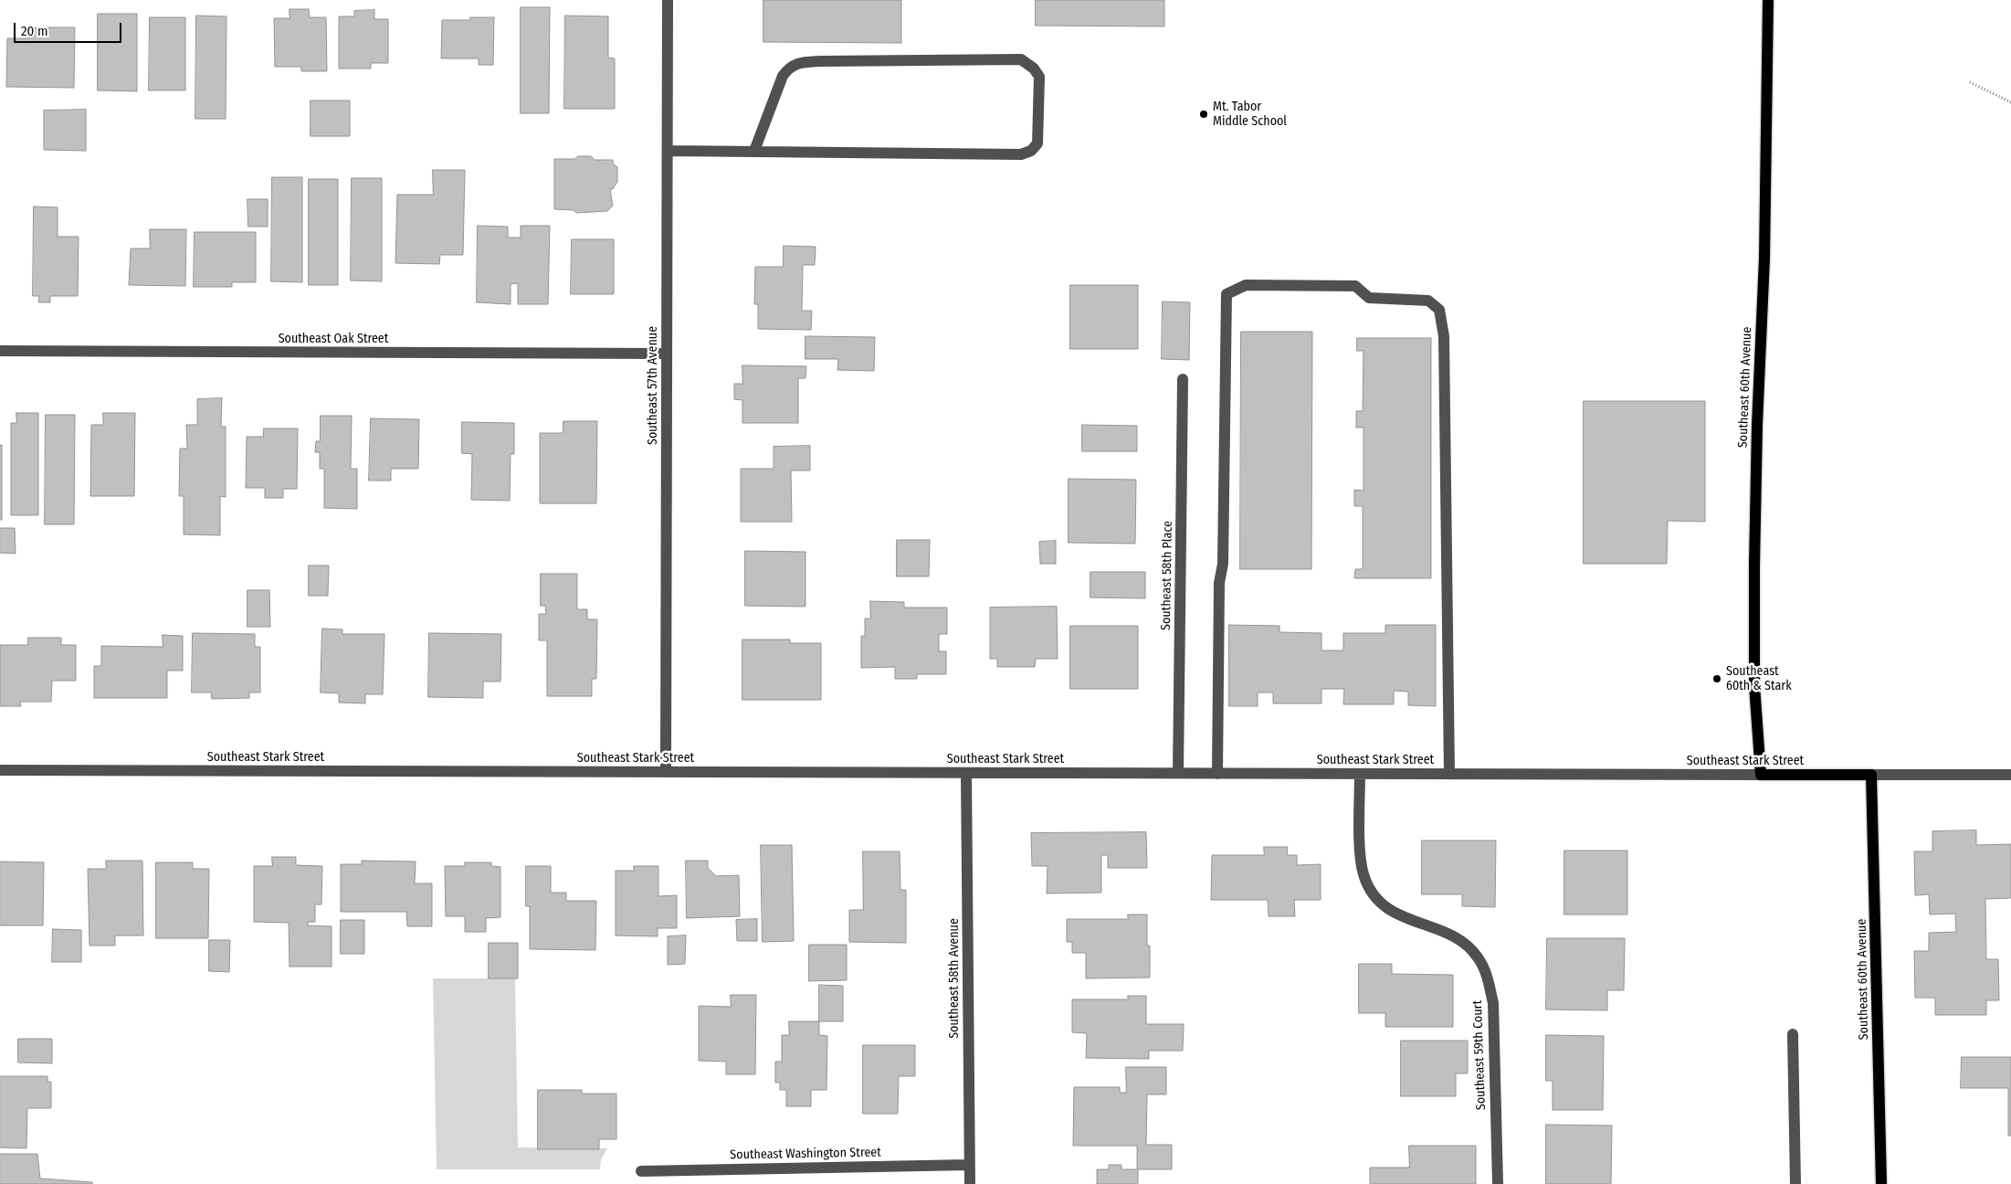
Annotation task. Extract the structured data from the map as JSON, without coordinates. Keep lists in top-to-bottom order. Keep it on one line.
{"streets":{"main road":["Southeast 60th Avenue","Southeast Stark Street"],"street":["Southeast Oak Street","Southeast 57th Avenue","Southeast 58th Place","Southeast 58th Avenue","Southeast 59th Court","Southeast Washington Street"]},"crossings":[["Southeast Oak Street","Southeast 57th Avenue"],["Southeast 57th Avenue","Southeast Stark Street"],["Southeast 60th Avenue","Southeast Stark Street"],["Southeast 58th Place","Southeast Stark Street"],["Southeast Stark Street","Southeast 58th Avenue"],["Southeast Stark Street","Southeast 59th Court"],["Southeast 58th Avenue","Southeast Washington Street"]],"places":["Mt. Tabor Middle School","Southeast 60th & Stark"],"scale_bar":"20 m"}
